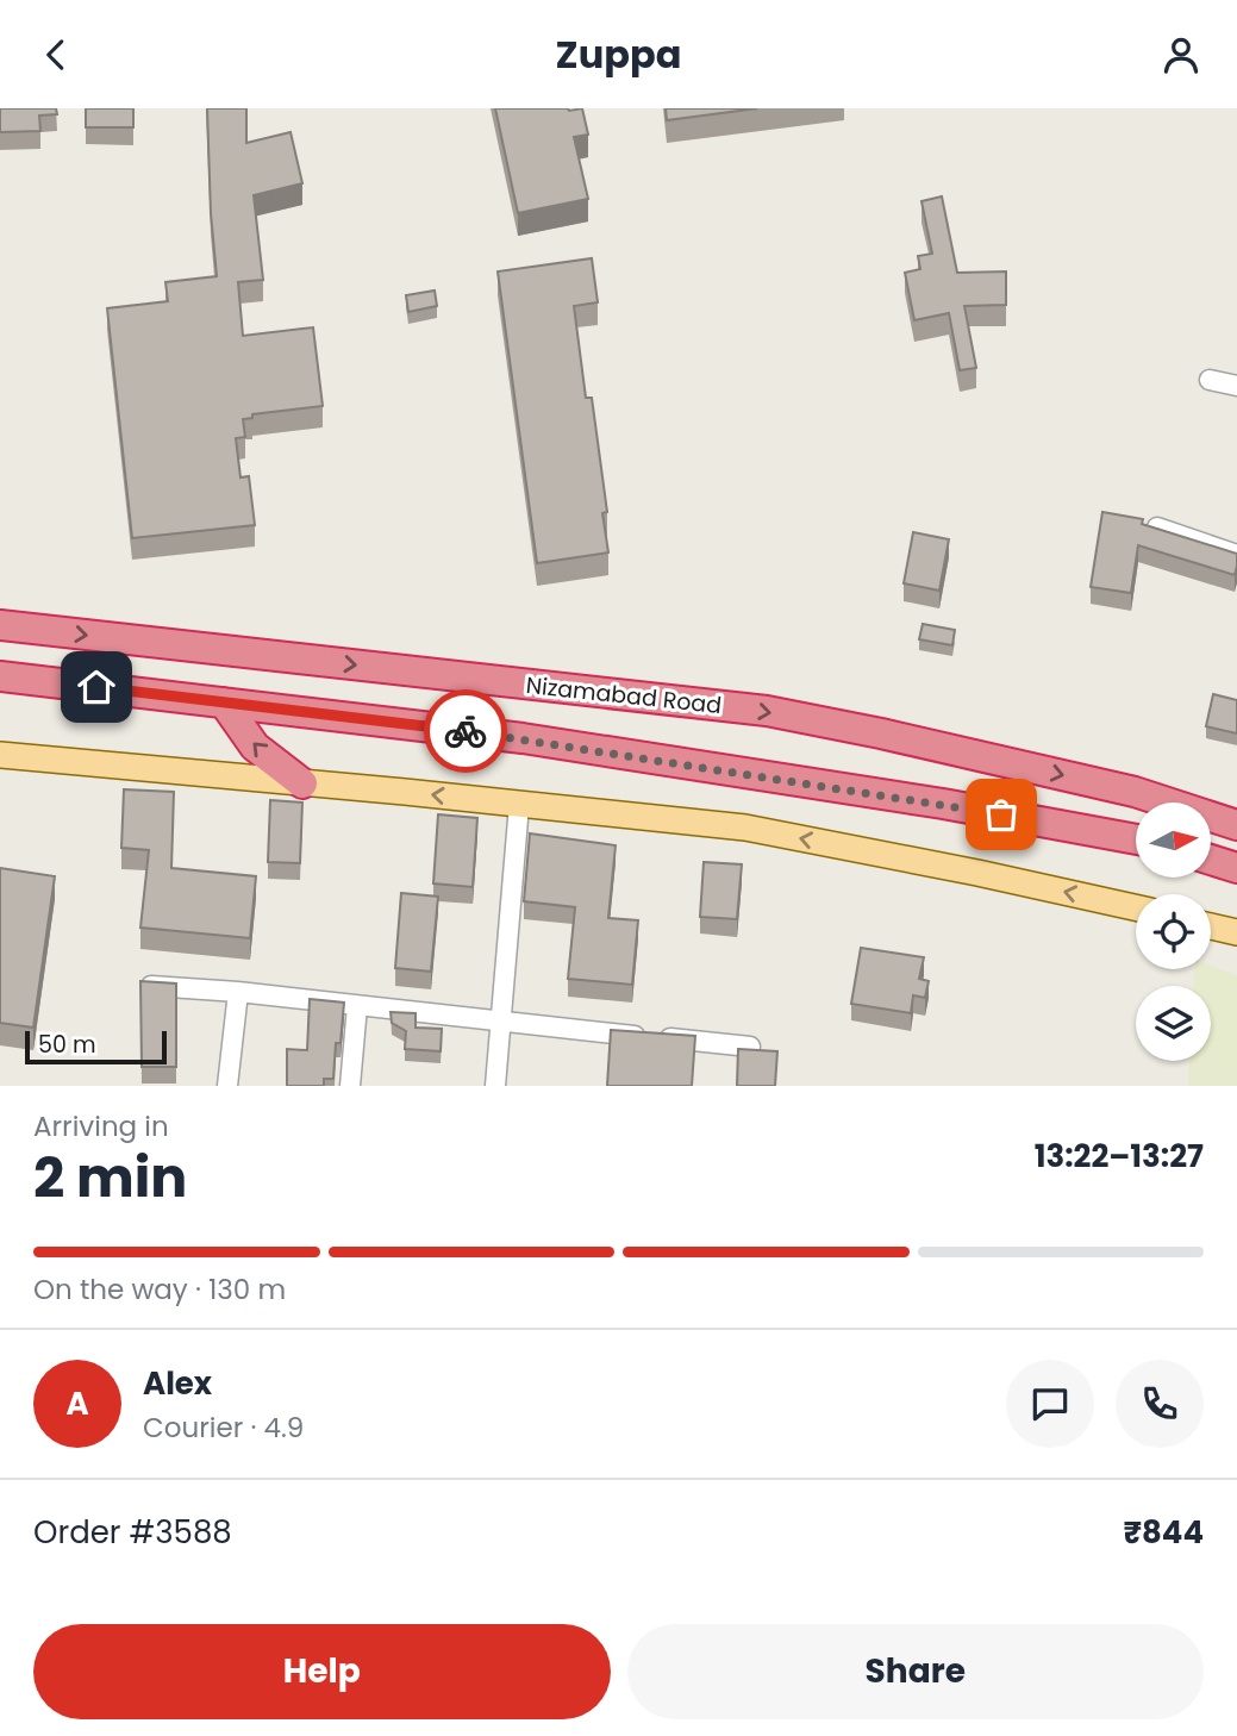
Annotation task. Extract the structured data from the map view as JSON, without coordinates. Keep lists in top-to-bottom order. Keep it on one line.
{"streets":{"highway":["Nizamabad Road"]},"scale_bar":"50 m","north":"right","page":{"header":"Zuppa","scale":"50 m","heading":["2 min","Arriving in","13:22–13:27"],"panel":["Alex","Courier · 4.9","Order #3588","₹844"],"bar":"On the way · 130 m","round":"A","buttons":["Help","Share"]}}
